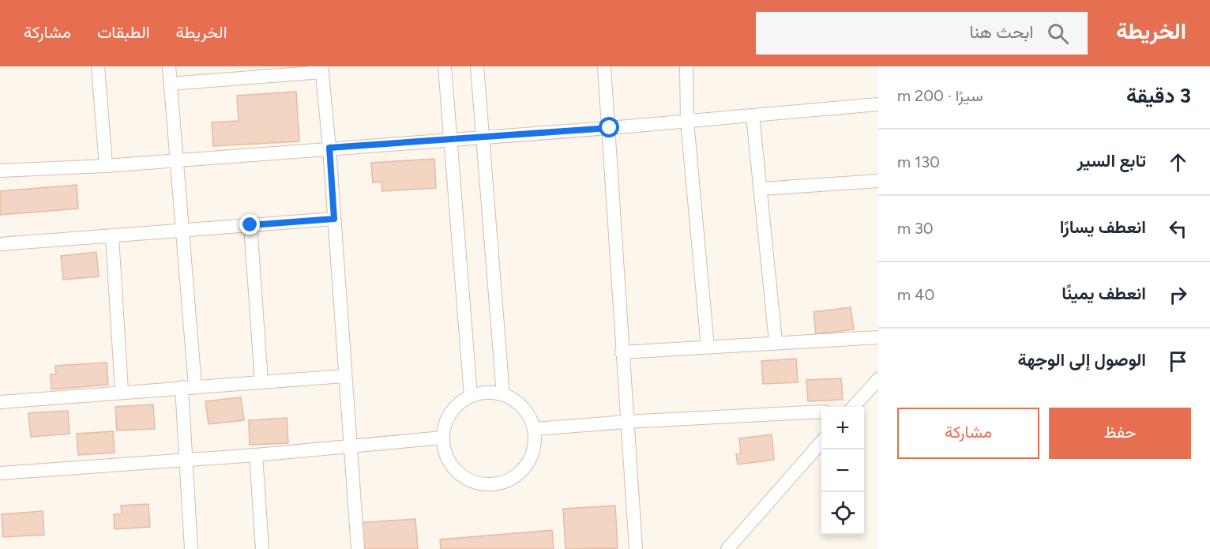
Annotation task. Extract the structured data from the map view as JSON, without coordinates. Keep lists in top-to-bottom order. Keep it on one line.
{"page":{"header":"الخريطة","search":"ابحث هنا","nav":["الخريطة","الطبقات","مشاركة"],"heading":["3 دقيقة","سيرًا · 200 m"],"list":[["تابع السير","130 m"],["انعطف يسارًا","30 m"],["انعطف يمينًا","40 m"],"الوصول إلى الوجهة"],"buttons":["حفظ","مشاركة"],"map_buttons":["+","−"]}}
